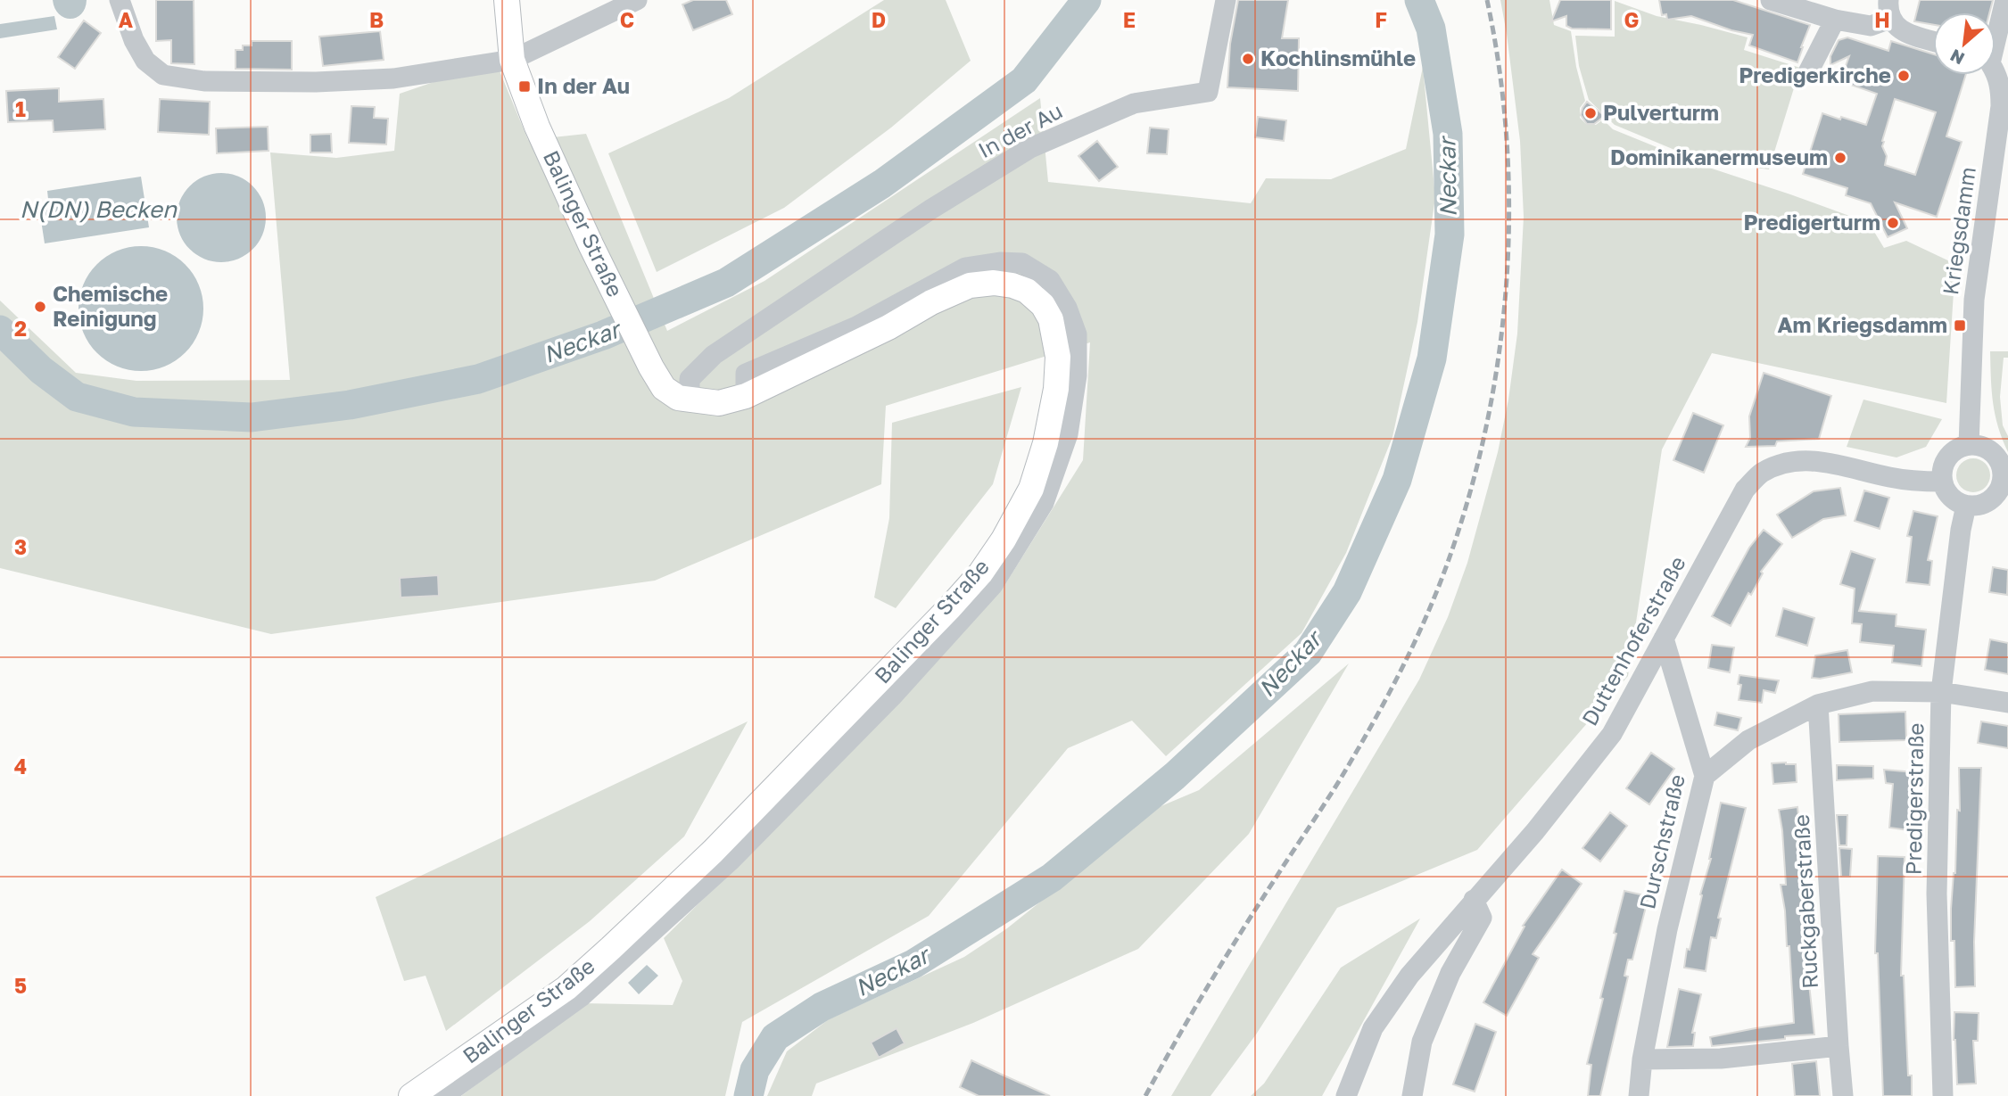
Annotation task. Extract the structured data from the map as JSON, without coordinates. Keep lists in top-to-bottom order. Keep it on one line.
{"streets":{"main road":["Balinger Straße"],"street":["In der Au","Kriegsdamm","Duttenhoferstraße","Predigerstraße","Durschstraße","Ruckgaberstraße"]},"crossings":[["In der Au","Balinger Straße"],["Kriegsdamm","Duttenhoferstraße"],["Kriegsdamm","Predigerstraße"],["Duttenhoferstraße","Predigerstraße"],["Duttenhoferstraße","Durschstraße"]],"water":["Neckar","N(DN) Becken"],"places":{"other":["Kochlinsmühle","Predigerkirche","Pulverturm","Dominikanermuseum","Predigerturm","Chemische Reinigung"],"transit":["In der Au","Am Kriegsdamm"]},"north":"bottom left","grid":{"columns":["A","B","C","D","E","F","G","H"],"rows":["1","2","3","4","5"]}}
